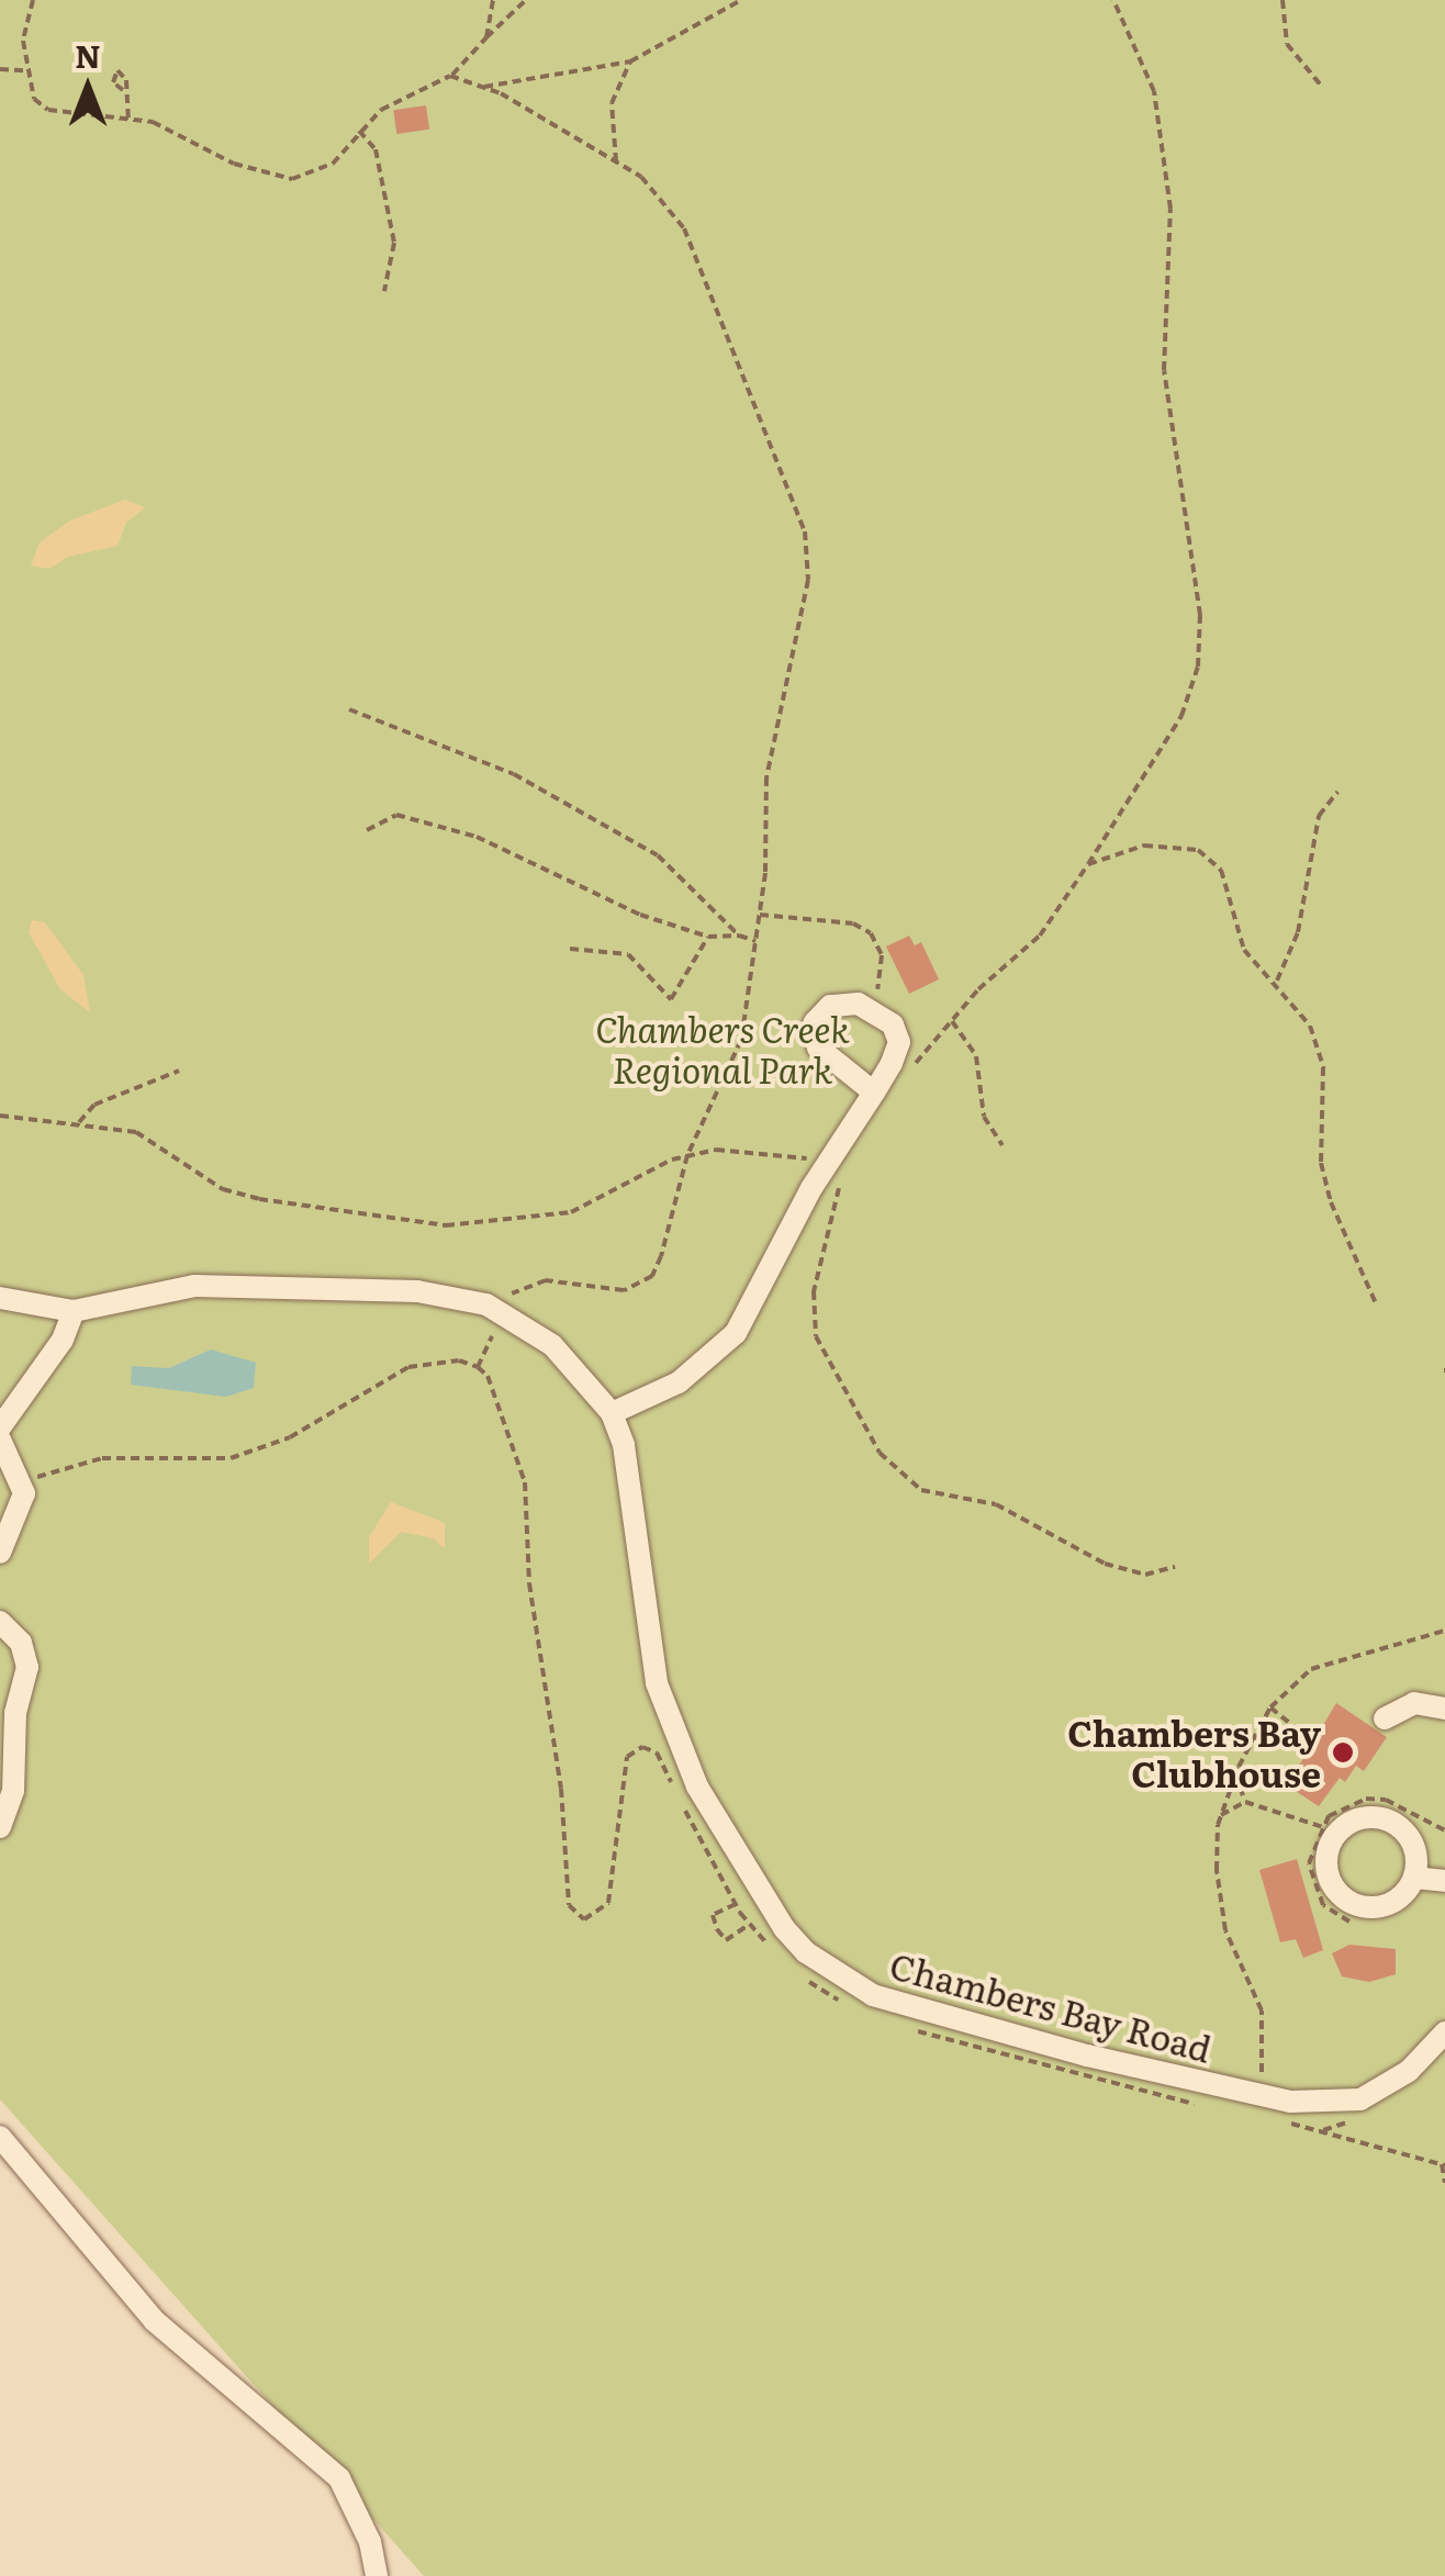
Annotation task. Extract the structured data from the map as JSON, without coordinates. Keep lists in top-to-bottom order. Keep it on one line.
{"streets":{"street":["Chambers Bay Road"]},"parks":["Chambers Creek Regional Park"],"places":["Chambers Bay Clubhouse"],"north":"top"}
